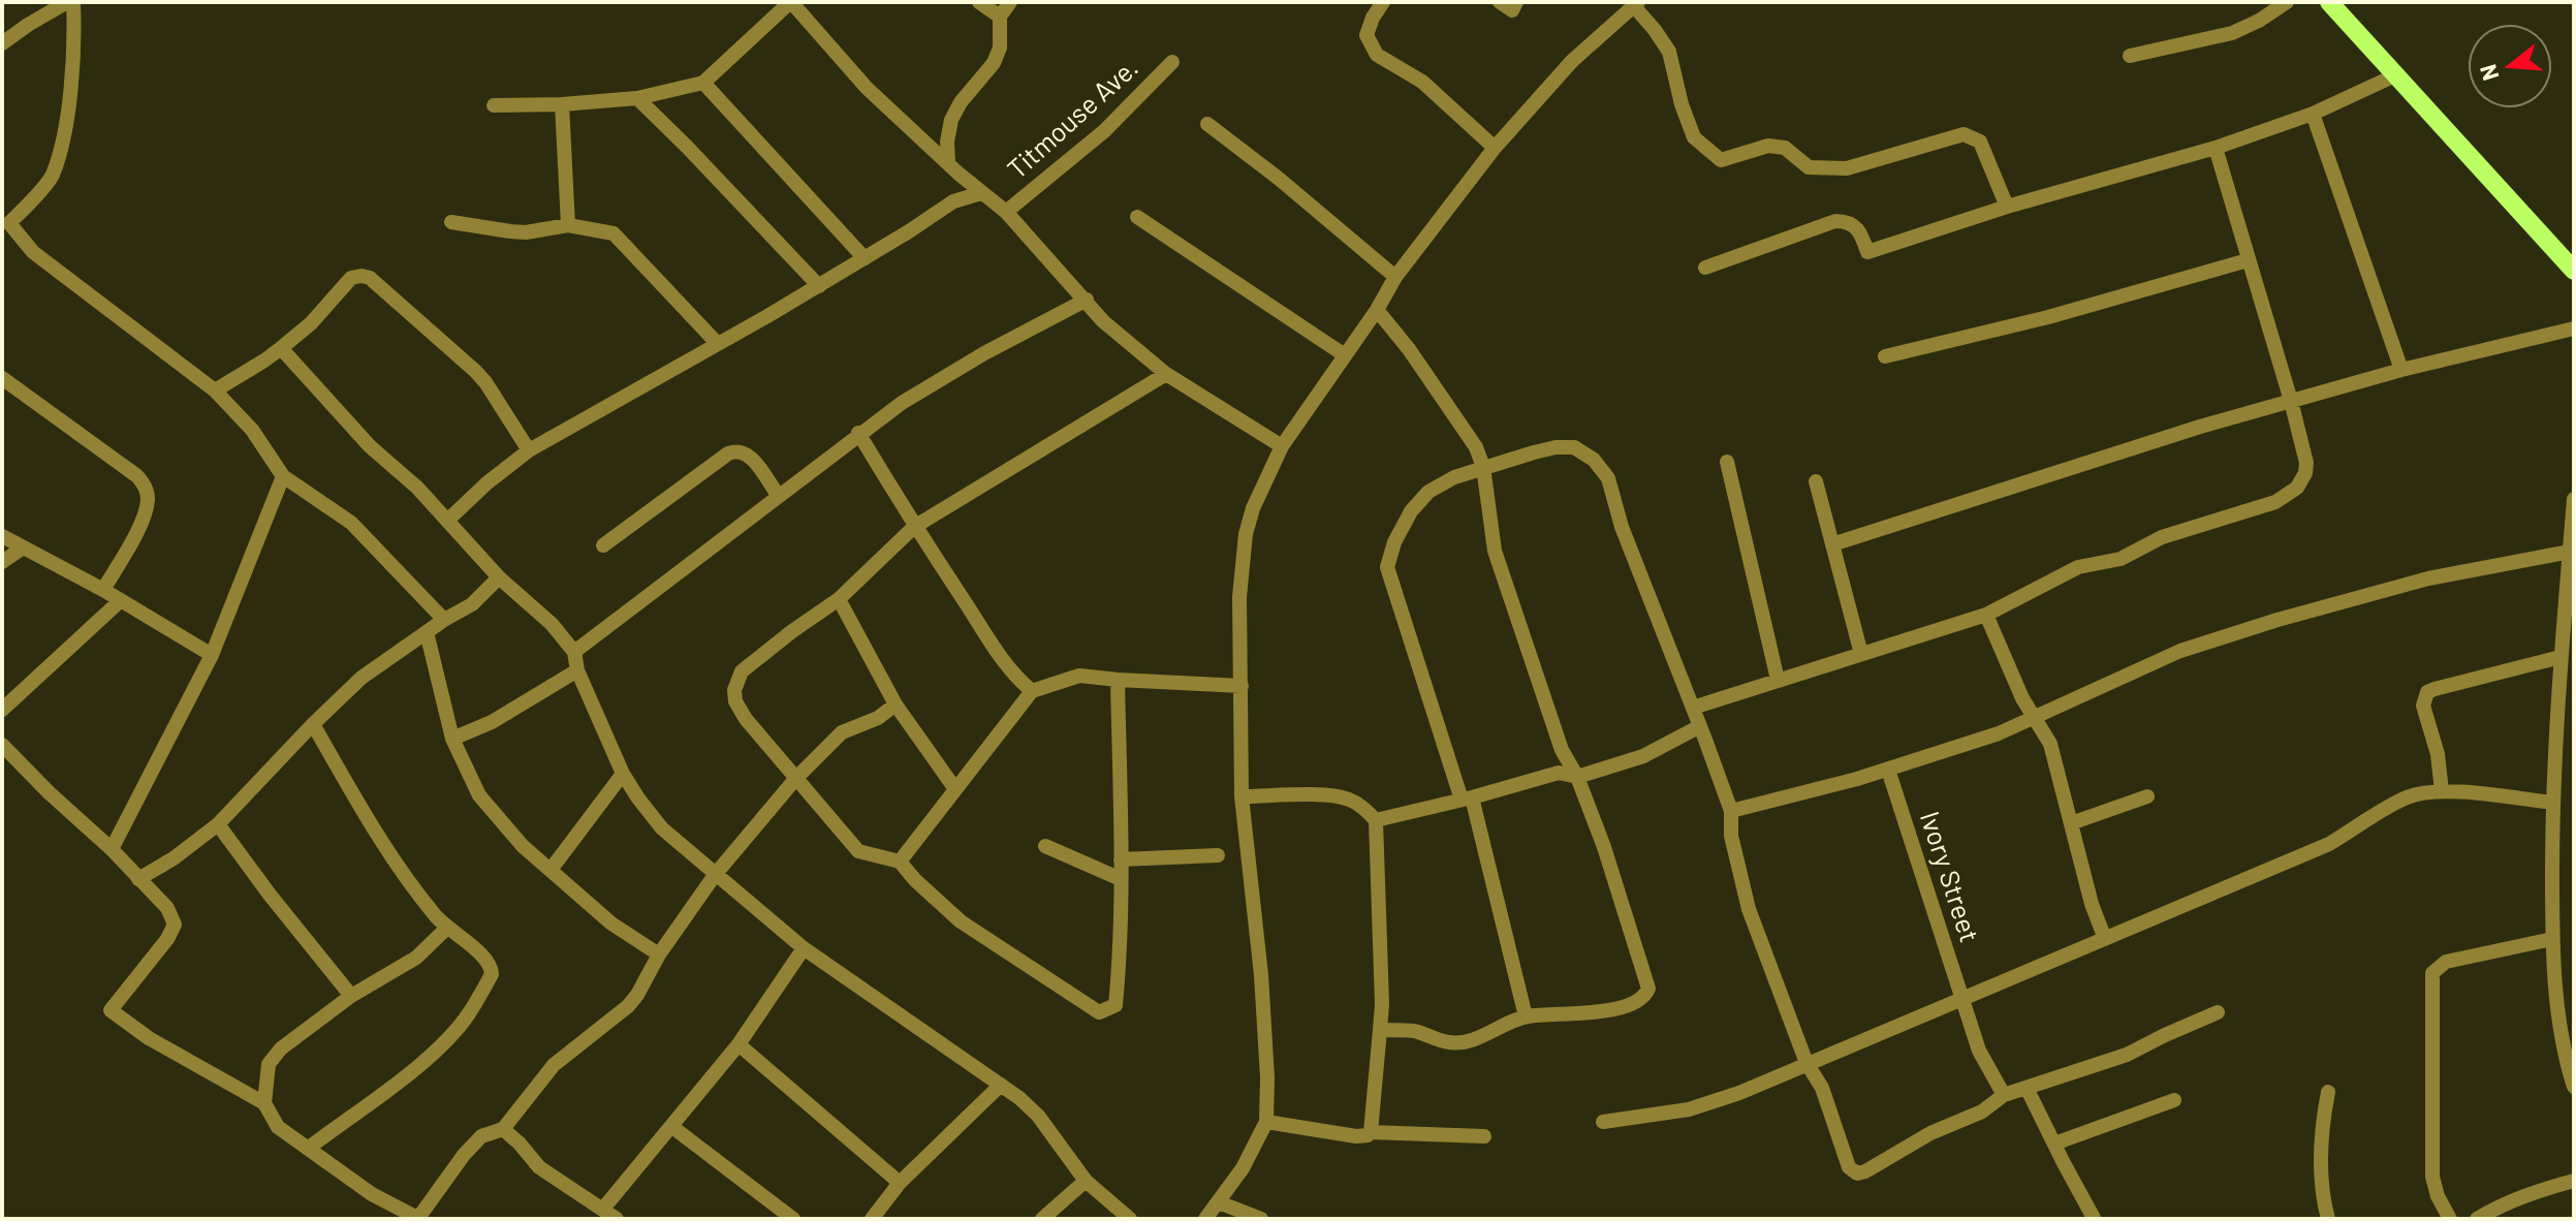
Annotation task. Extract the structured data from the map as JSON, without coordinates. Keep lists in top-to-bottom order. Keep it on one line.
{"streets":{"street":["Titmouse Ave.","Ivory Street"]},"north":"left"}
